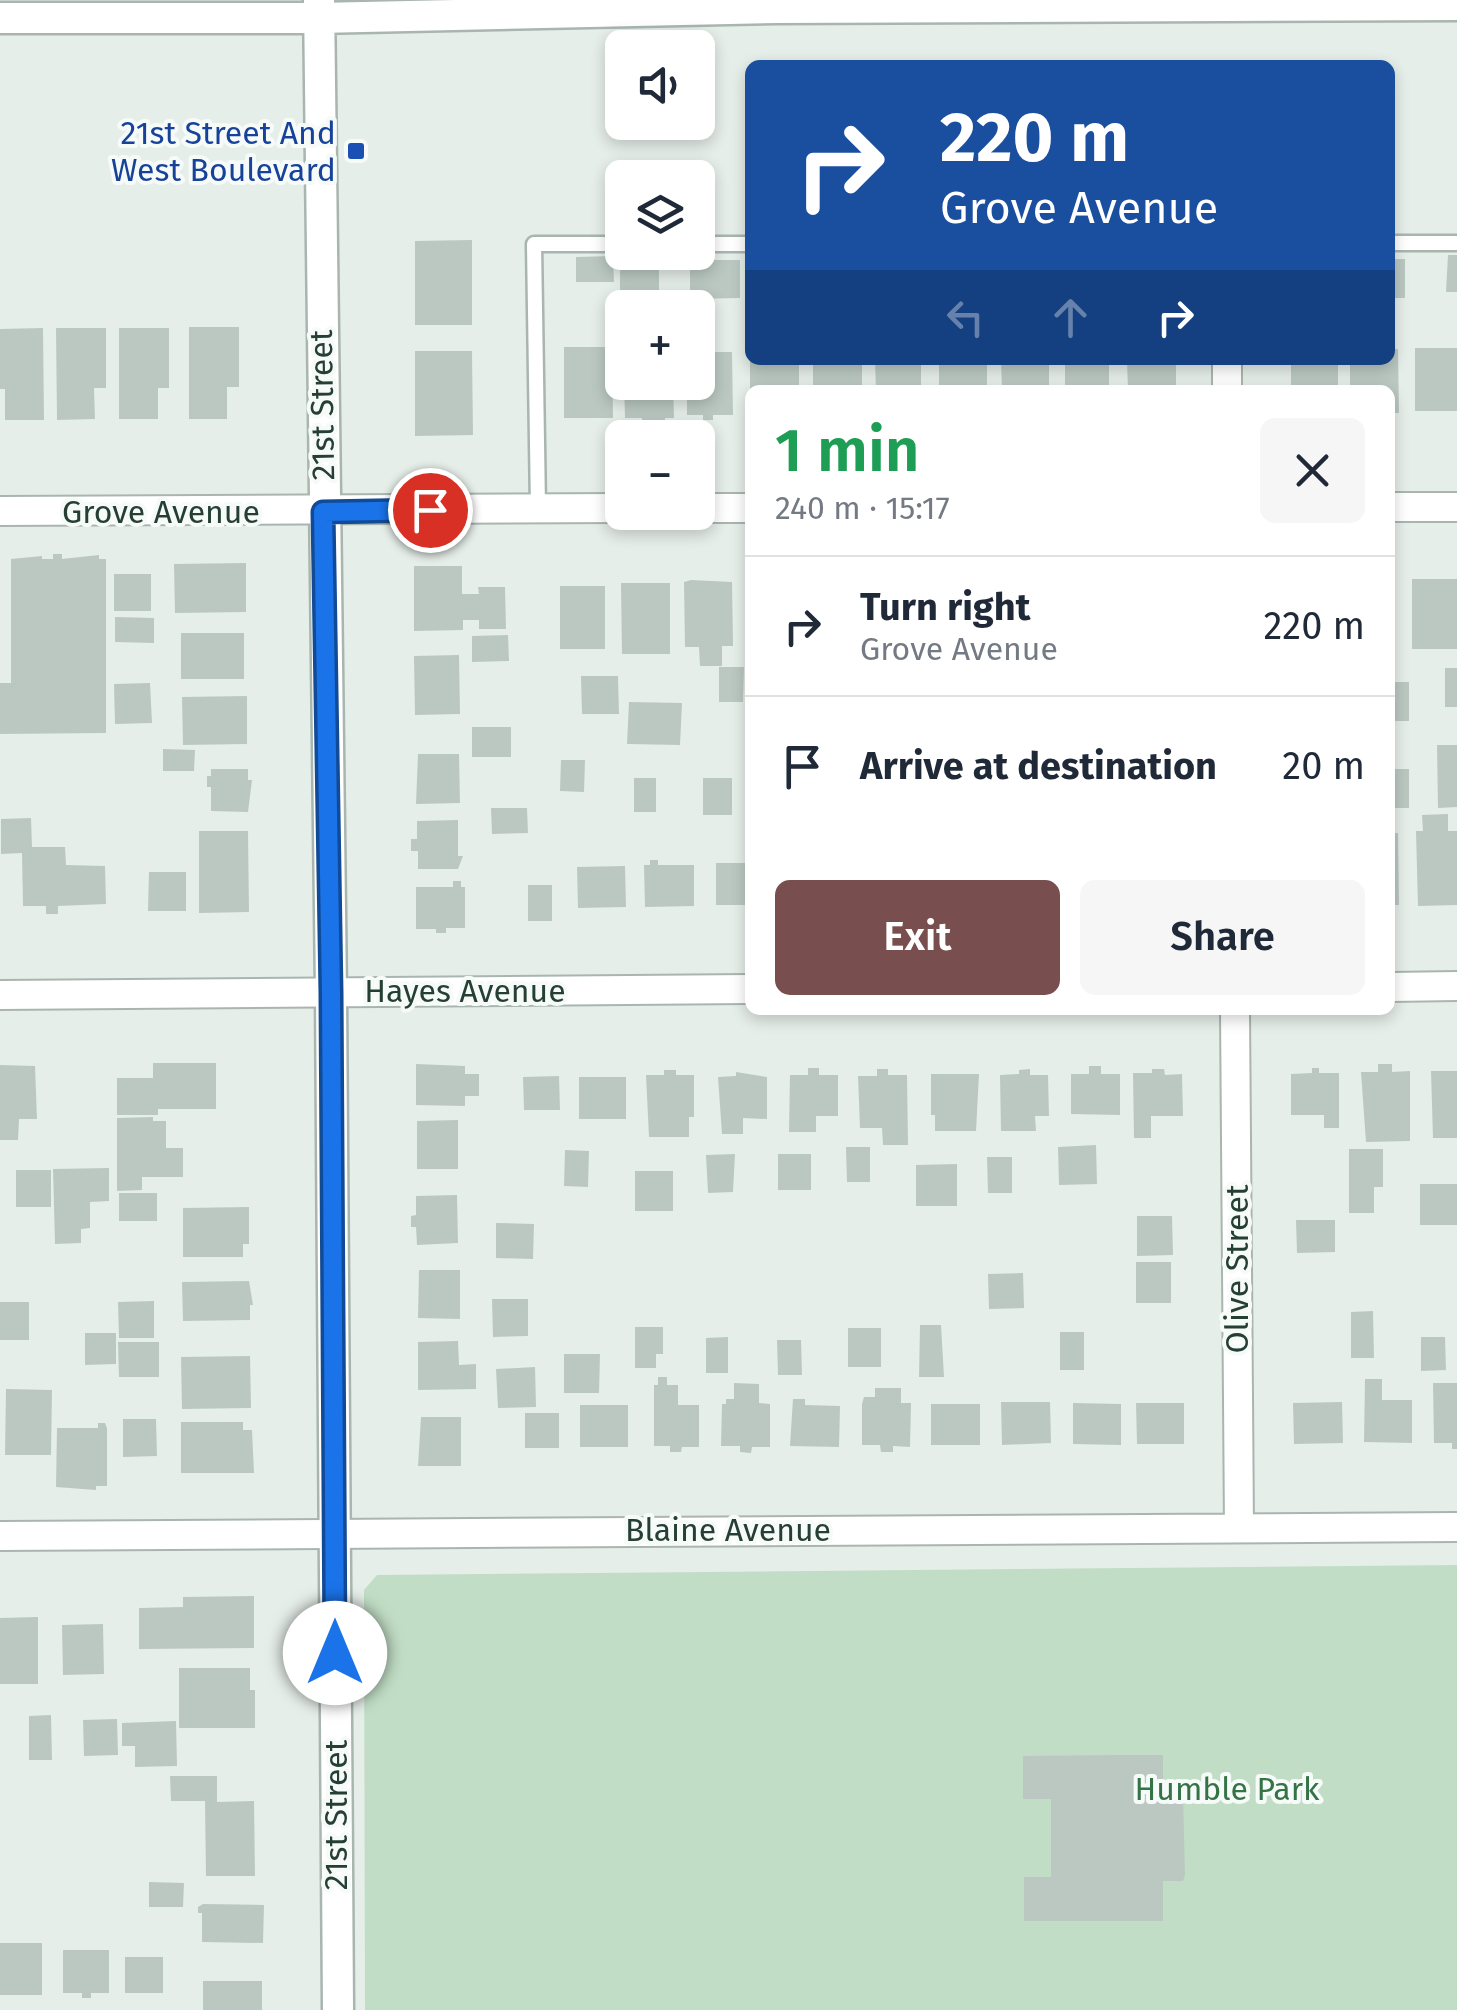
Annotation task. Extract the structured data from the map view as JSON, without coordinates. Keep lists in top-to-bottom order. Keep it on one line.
{"streets":{"street":["21st Street","Grove Avenue","Hayes Avenue","Olive Street","Blaine Avenue"]},"crossings":[["21st Street","Grove Avenue"],["21st Street","Hayes Avenue"],["21st Street","Blaine Avenue"],["Olive Street","Blaine Avenue"]],"parks":["Humble Park"],"places":{"transit":["21st Street And West Boulevard"]},"page":{"map_buttons":["+","−"],"turn":["220 m","Grove Avenue"],"heading":["1 min","240 m · 15:17"],"list":[{"name":"Turn right","note":"Grove Avenue","value":"220 m"},{"name":"Arrive at destination","value":"20 m"}],"buttons":["Exit","Share"]}}
